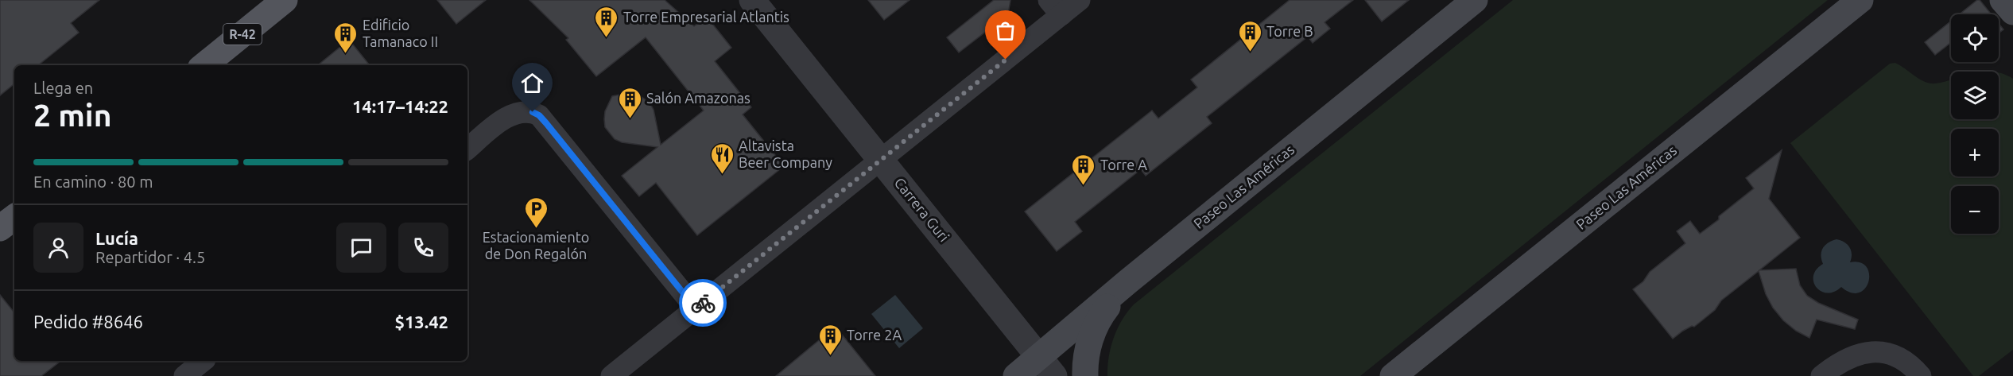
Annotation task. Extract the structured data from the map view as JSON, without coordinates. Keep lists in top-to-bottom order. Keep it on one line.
{"streets":{"main road":["R-42","Paseo Las Américas"],"street":["Carrera Guri"]},"crossings":[["Paseo Las Américas","Carrera Guri"]],"places":{"building":["Torre Empresarial Atlantis","Torre B","Edificio Tamanaco II","Salón Amazonas","Torre A","Torre 2A"],"restaurant":["Altavista Beer Company"],"parking":["Estacionamiento de Don Regalón"]},"page":{"map_buttons":["+","−"],"heading":["2 min","Llega en","14:17–14:22"],"panel":["Lucía","Repartidor · 4.5","Pedido #8646","$13.42"],"bar":"En camino · 80 m"}}
